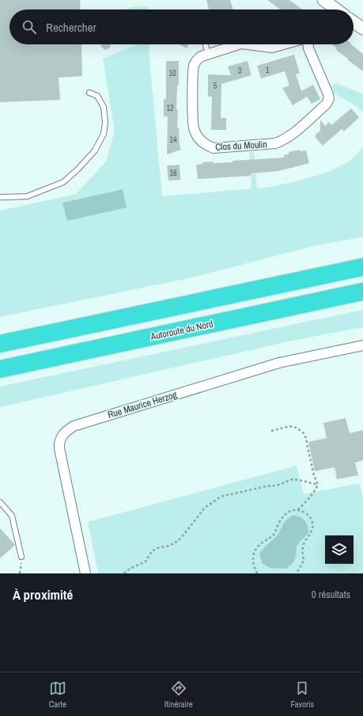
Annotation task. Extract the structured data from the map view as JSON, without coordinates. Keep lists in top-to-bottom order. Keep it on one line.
{"streets":{"highway":["Autoroute du Nord"],"street":["Clos du Moulin","Rue Maurice Herzog"]},"house_numbers":["1","3","10","5","12","14","16"],"page":{"search":"Rechercher","heading":["À proximité","0 résultats"],"nav":["Carte","Itinéraire","Favoris"]}}
